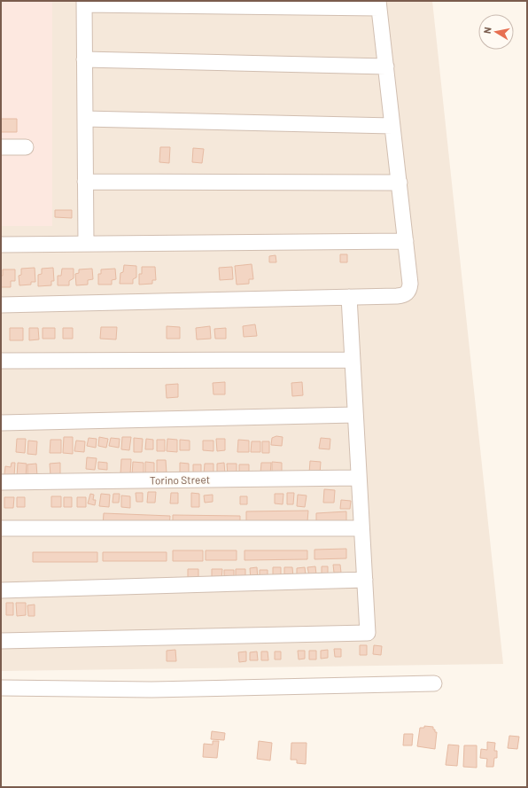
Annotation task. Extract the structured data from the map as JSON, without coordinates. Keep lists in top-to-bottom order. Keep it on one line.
{"streets":{"street":["Torino Street"]},"north":"left"}
